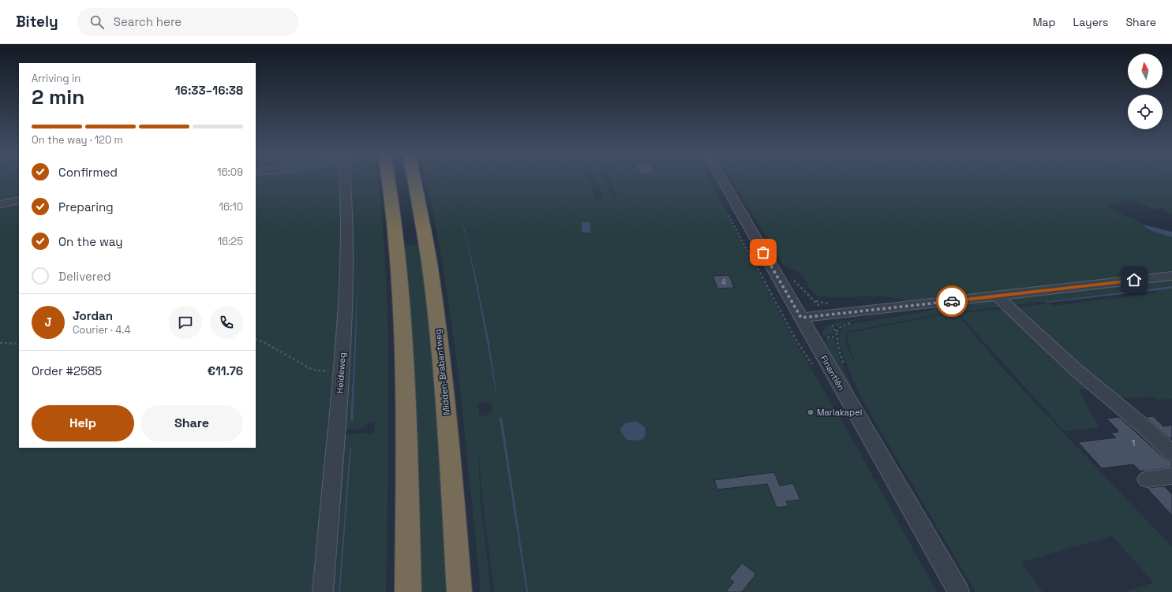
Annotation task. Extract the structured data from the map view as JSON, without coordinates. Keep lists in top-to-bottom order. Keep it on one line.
{"streets":{"highway":["Midden-Brabantweg"],"street":["Heideweg","Finantiën"]},"places":["Mariakapel"],"house_numbers":["4","1"],"north":"top","page":{"header":"Bitely","search":"Search here","nav":["Map","Layers","Share"],"heading":["2 min","Arriving in","16:33–16:38"],"panel":["Jordan","Courier · 4.4","Order #2585","€11.76"],"bar":"On the way · 120 m","list":[["Confirmed","16:09"],["Preparing","16:10"],["On the way","16:25"],"Delivered"],"round":"J","buttons":["Help","Share"]}}
